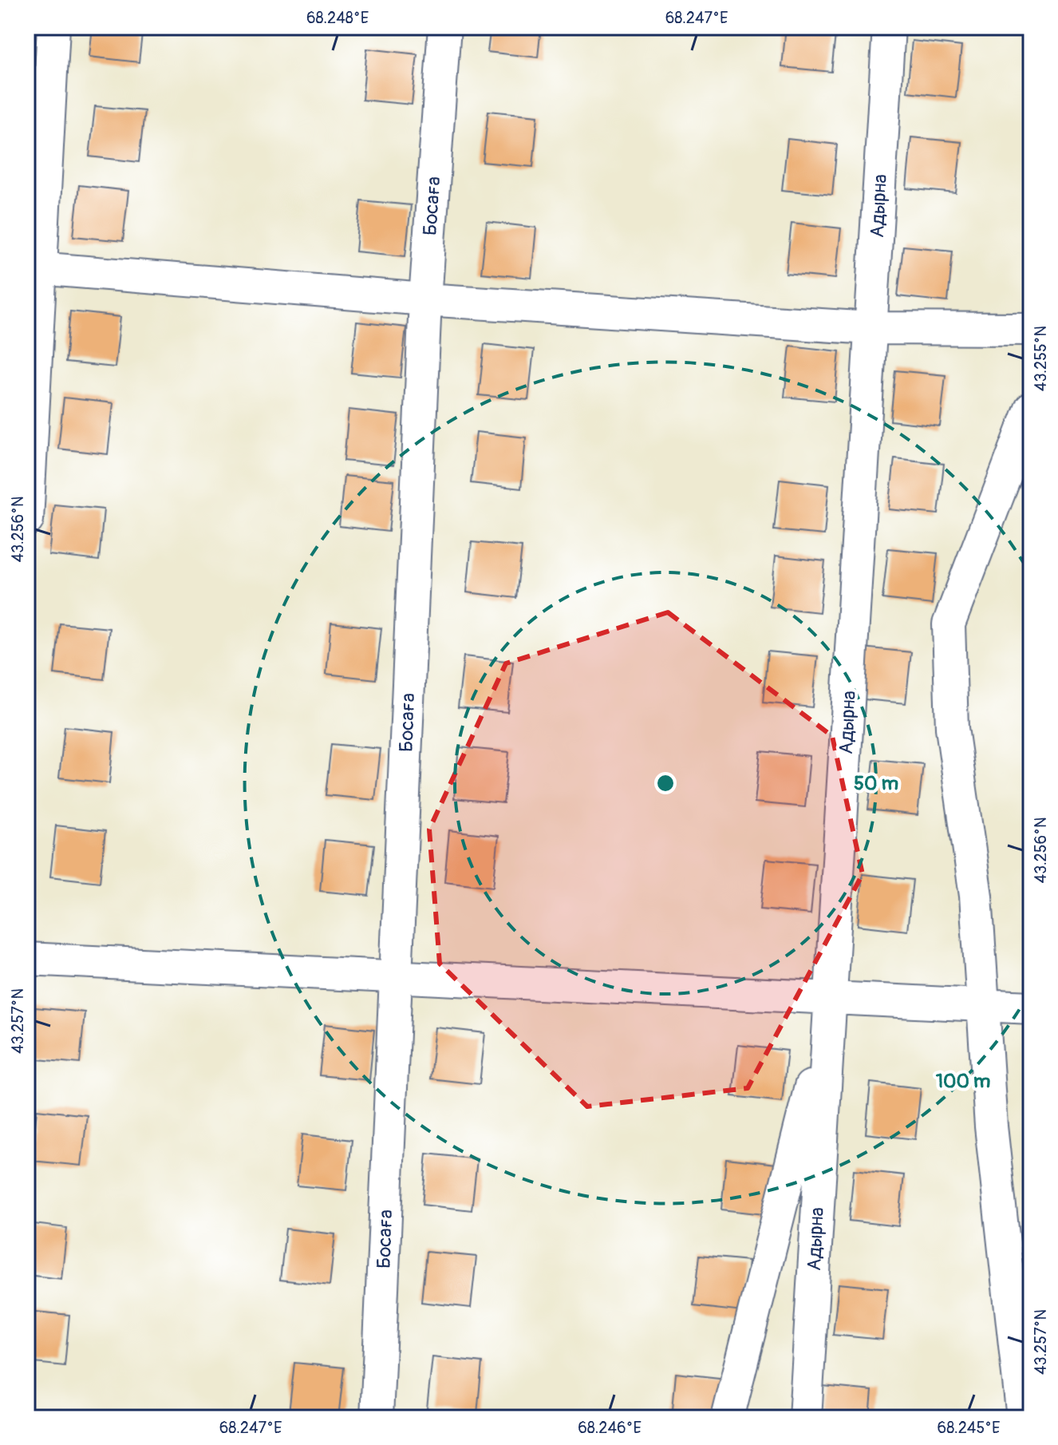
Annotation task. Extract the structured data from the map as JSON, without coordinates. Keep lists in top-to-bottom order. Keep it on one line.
{"streets":{"street":["Босаға","Адырна"]},"coordinates":["68.248°E","68.247°E","43.255°N","43.256°N","43.257°N","68.246°E","68.245°E"],"rings":["50 m","100 m"]}
